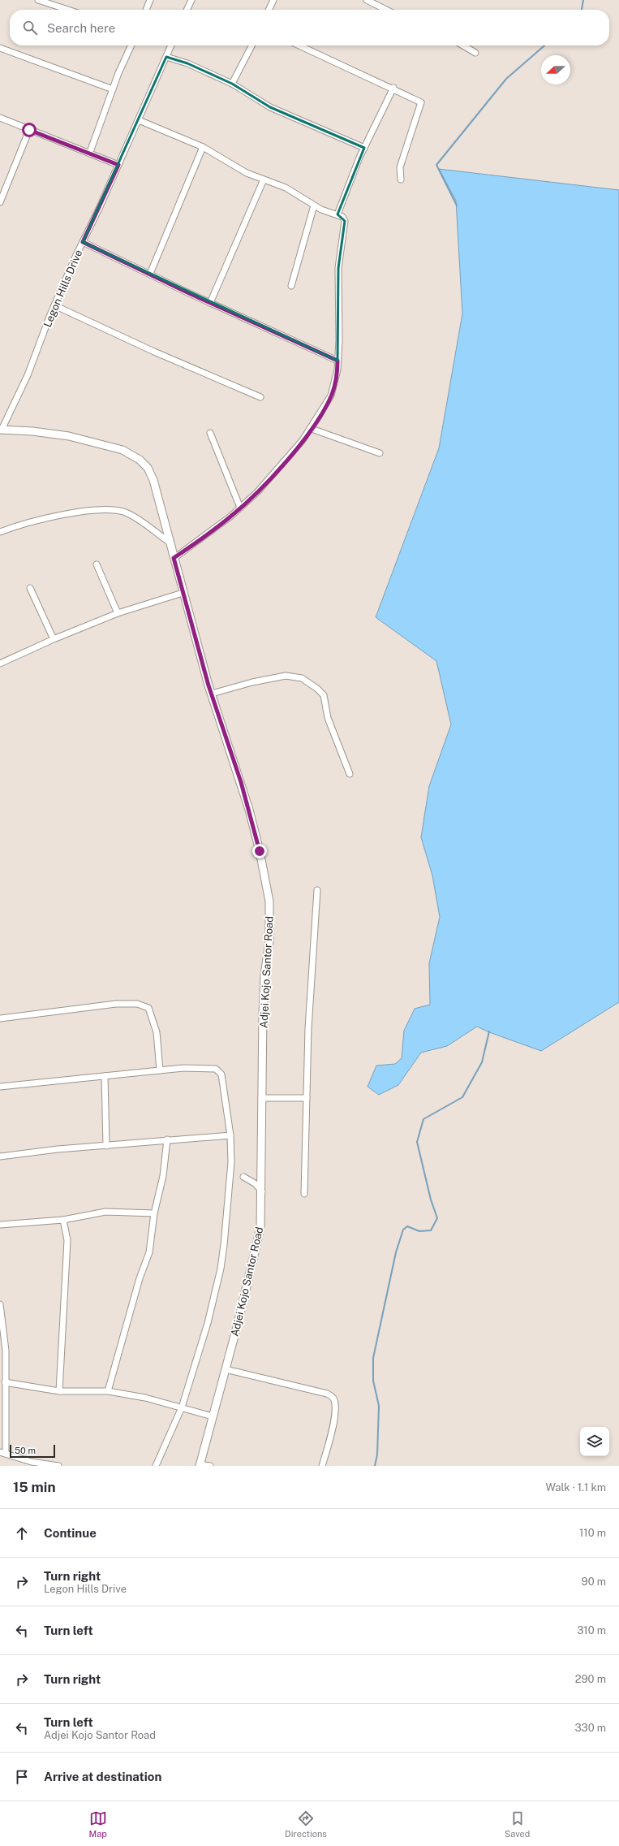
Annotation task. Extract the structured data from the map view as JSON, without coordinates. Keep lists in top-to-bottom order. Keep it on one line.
{"streets":{"street":["Legon Hills Drive","Adjei Kojo Santor Road"]},"crossings":[["Legon Hills Drive","Adjei Kojo Santor Road"]],"scale_bar":"50 m","north":"left","page":{"search":"Search here","scale":"50 m","heading":["15 min","Walk · 1.1 km"],"list":[["Continue","110 m"],["Turn right","Legon Hills Drive","90 m"],["Turn left","310 m"],["Turn right","290 m"],["Turn left","Adjei Kojo Santor Road","330 m"],"Arrive at destination"],"nav":["Map","Directions","Saved"]}}
